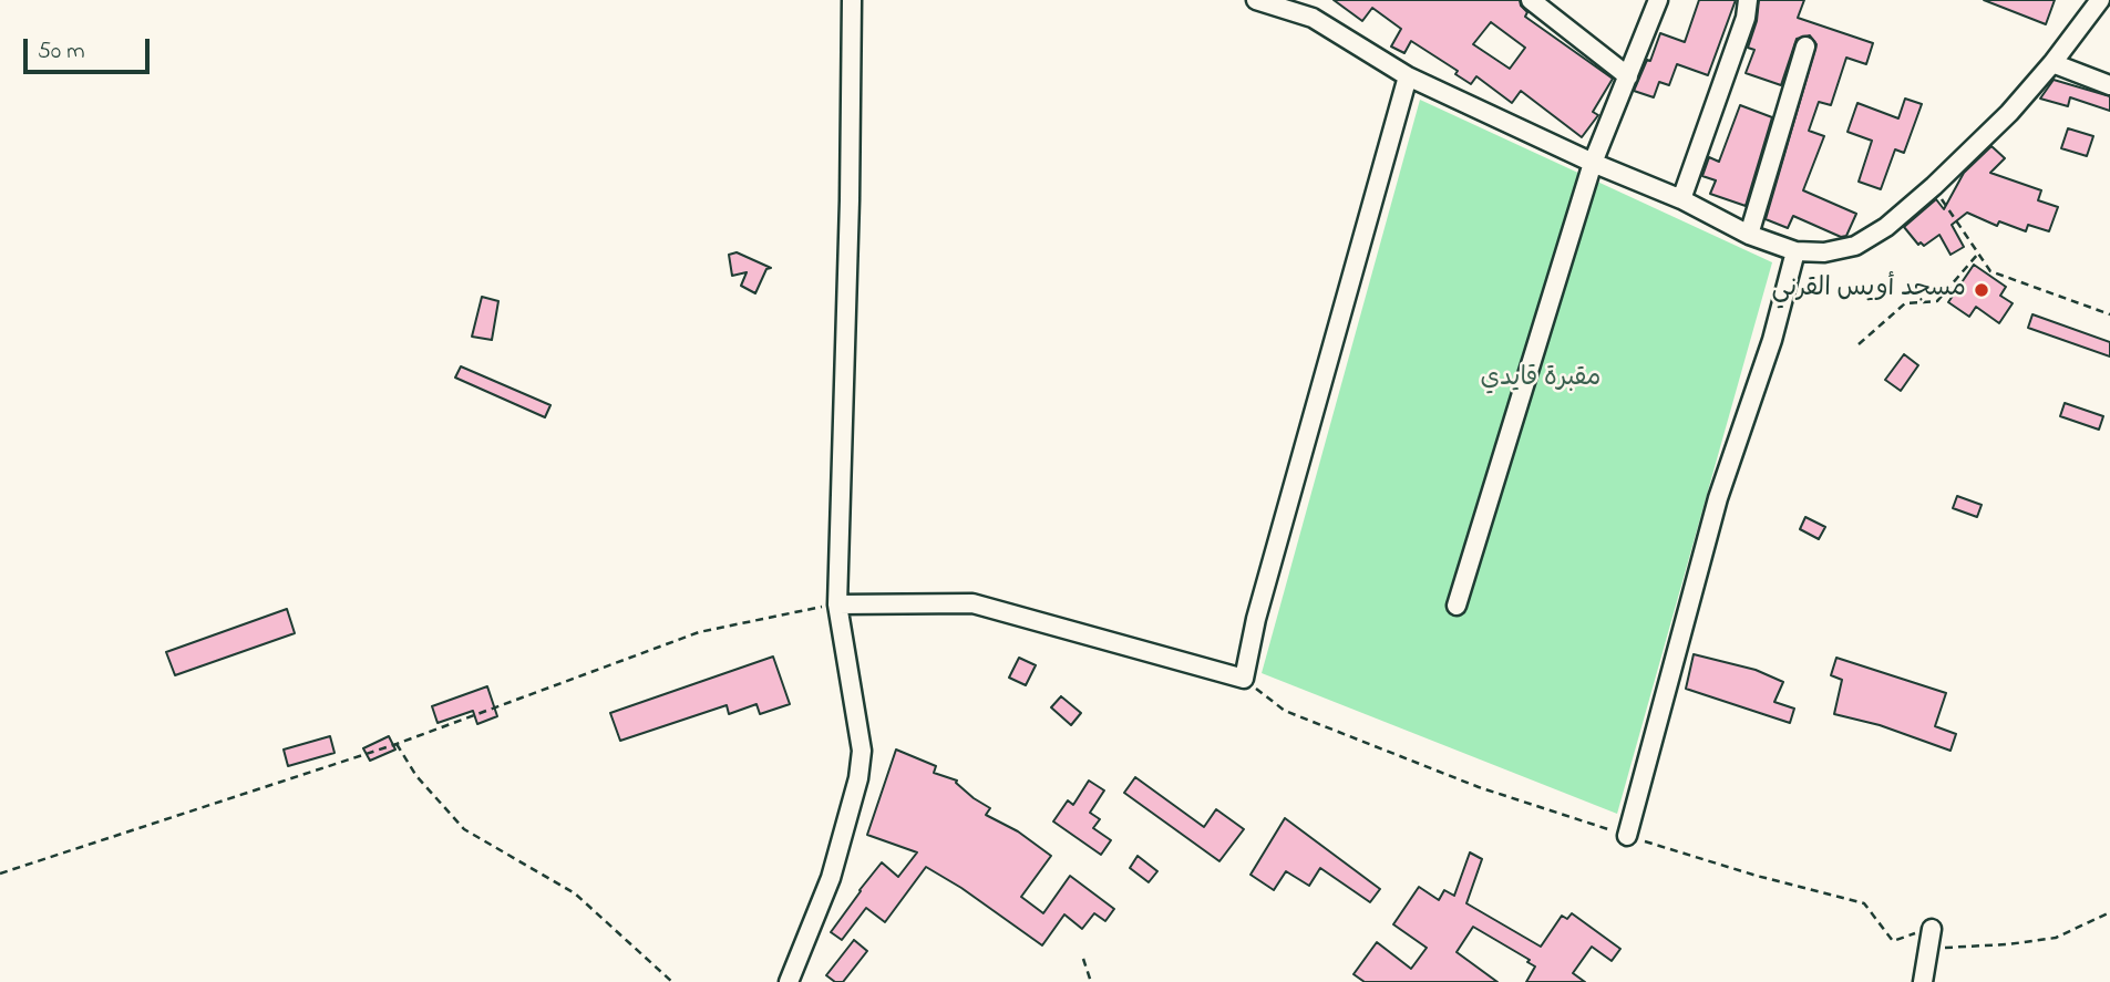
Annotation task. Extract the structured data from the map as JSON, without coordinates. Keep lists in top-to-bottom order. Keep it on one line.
{"parks":["مقبرة قايدي"],"places":["مسجد أويس القرني"],"scale_bar":"50 m"}
